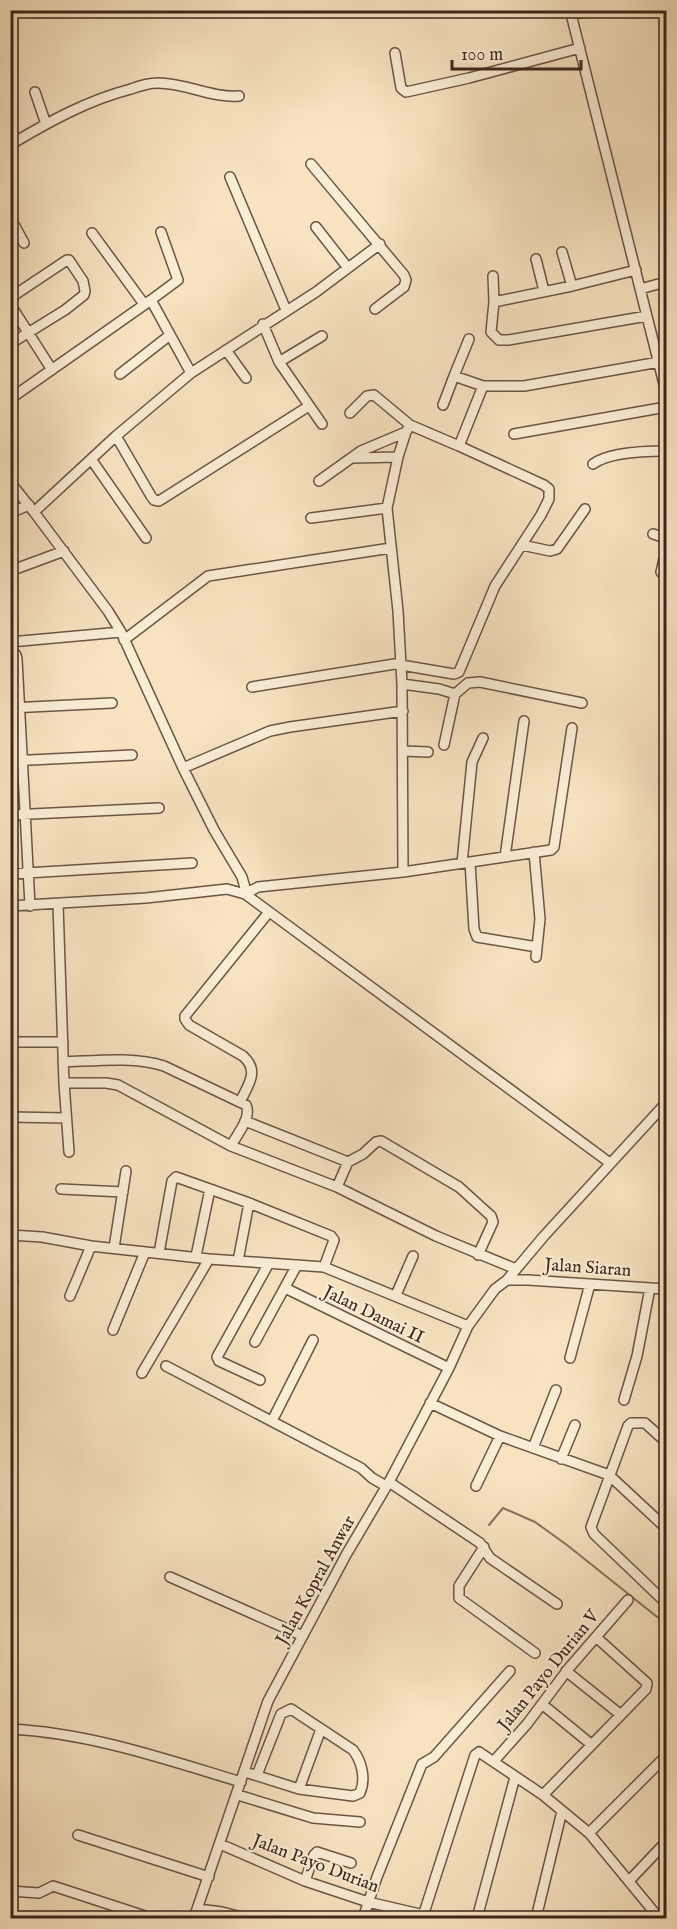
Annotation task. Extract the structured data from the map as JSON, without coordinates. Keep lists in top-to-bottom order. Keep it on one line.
{"streets":{"street":["Jalan Siaran","Jalan Damai II","Jalan Kopral Anwar","Jalan Payo Durian V","Jalan Payo Durian"]},"crossings":[["Jalan Siaran","Jalan Kopral Anwar"],["Jalan Damai II","Jalan Kopral Anwar"],["Jalan Kopral Anwar","Jalan Payo Durian"]],"scale_bar":"100 m"}
